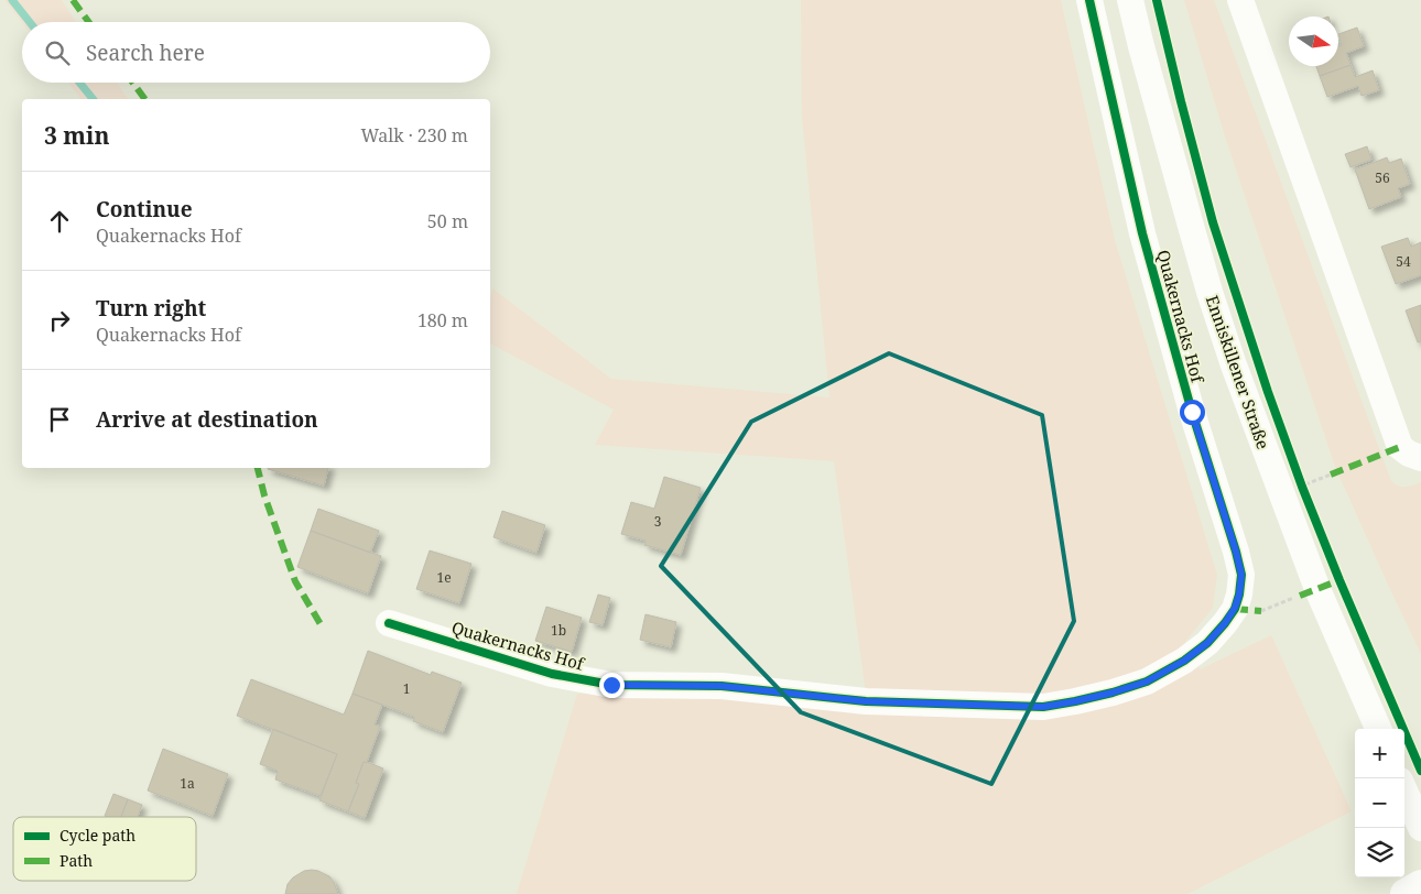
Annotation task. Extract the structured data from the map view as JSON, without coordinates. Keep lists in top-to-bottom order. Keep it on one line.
{"streets":{"street":["Quakernacks Hof","Enniskillener Straße"]},"house_numbers":["56","54","3","1e","1b","1","1a"],"legend":["Cycle path","Path"],"north":"right","page":{"search":"Search here","heading":["3 min","Walk · 230 m"],"list":[["Continue","Quakernacks Hof","50 m"],["Turn right","Quakernacks Hof","180 m"],"Arrive at destination"],"map_buttons":["+","−"]}}
